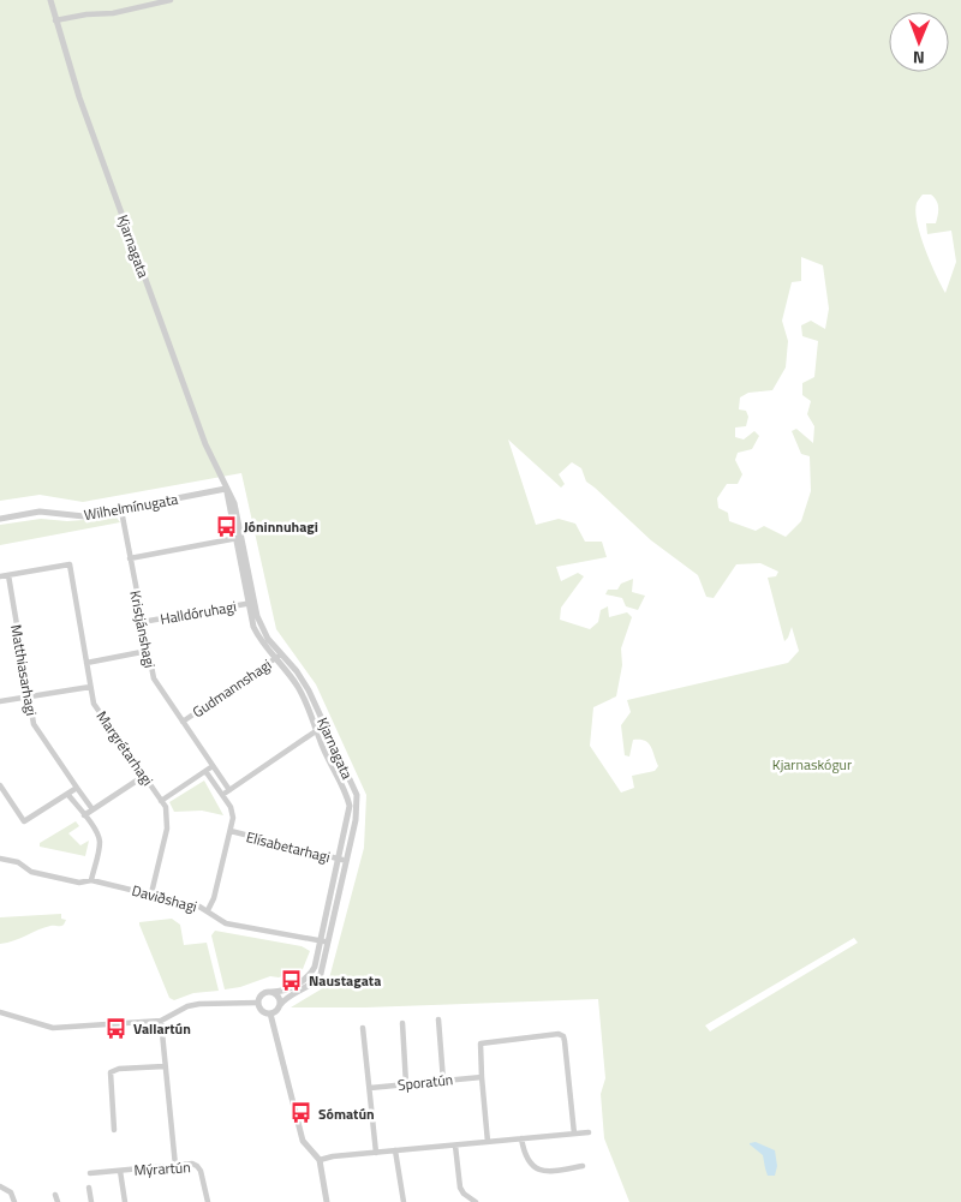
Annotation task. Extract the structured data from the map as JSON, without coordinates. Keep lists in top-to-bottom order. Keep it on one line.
{"streets":{"street":["Kjarnagata","Wilhelmínugata","Halldóruhagi","Kristjánshagi","Matthiasarhagi","Gudmannshagi","Margrétarhagi","Elísabetarhagi","Daviðshagi","Sporatún","Mýrartún"]},"crossings":[["Kjarnagata","Wilhelmínugata"],["Kjarnagata","Halldóruhagi"],["Kjarnagata","Gudmannshagi"],["Kjarnagata","Elísabetarhagi"],["Kjarnagata","Daviðshagi"],["Wilhelmínugata","Kristjánshagi"],["Halldóruhagi","Kristjánshagi"],["Kristjánshagi","Gudmannshagi"],["Matthiasarhagi","Margrétarhagi"],["Margrétarhagi","Daviðshagi"]],"parks":["Kjarnaskógur"],"places":{"bus stop":["Jóninnuhagi","Naustagata","Vallartún","Sómatún"]},"north":"bottom"}
